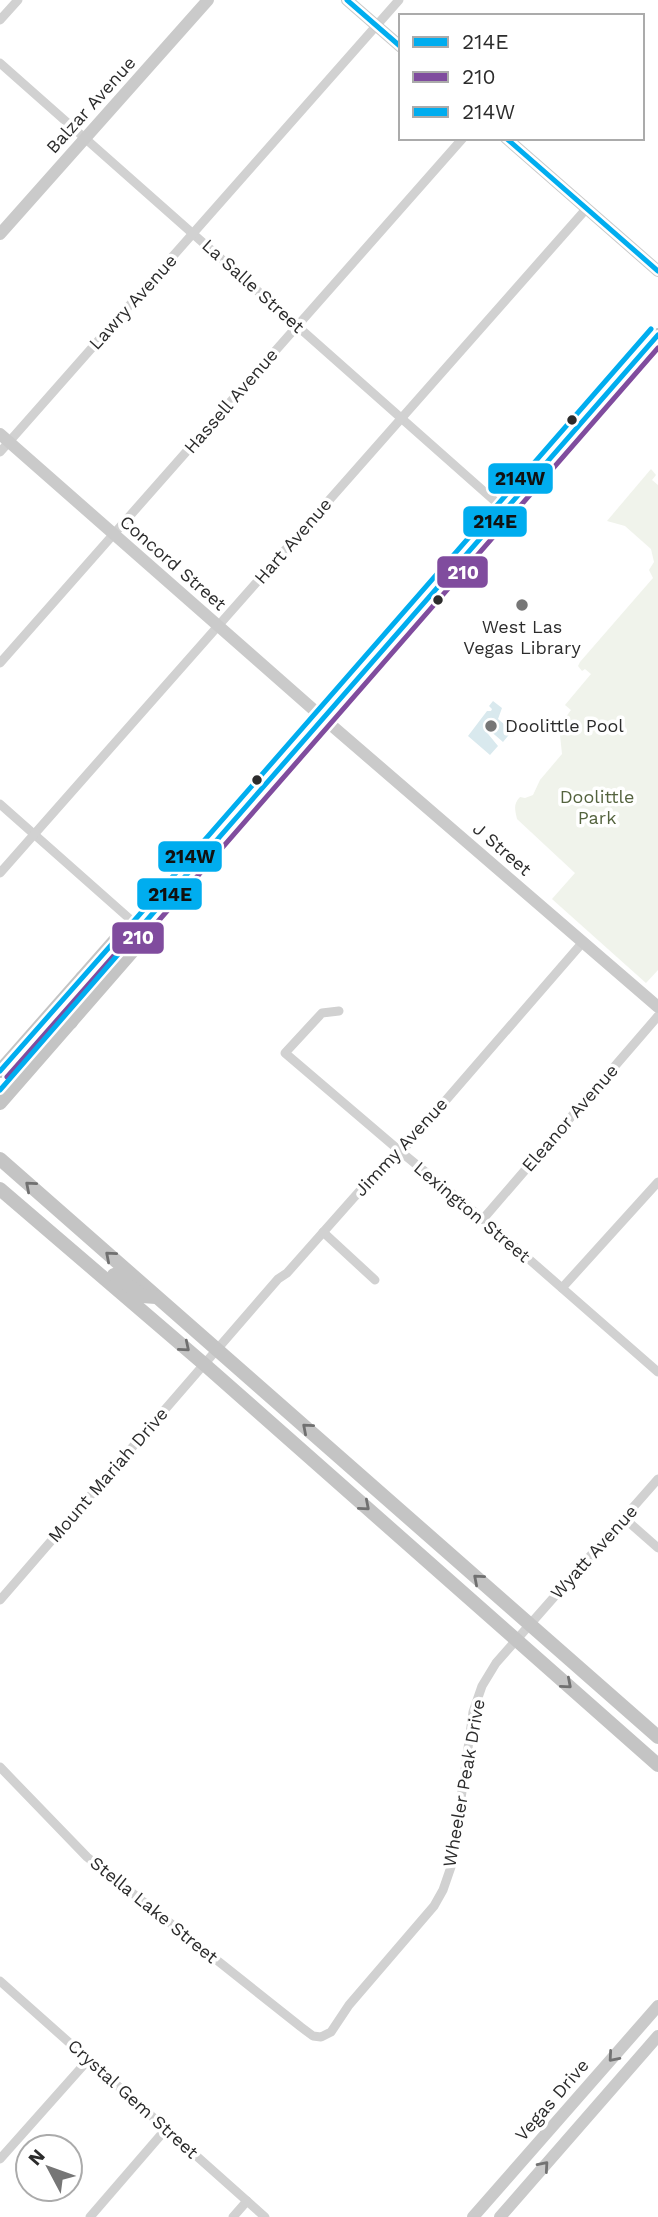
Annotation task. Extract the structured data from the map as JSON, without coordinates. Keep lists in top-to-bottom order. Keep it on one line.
{"streets":{"street":["Balzar Avenue","La Salle Street","Lawry Avenue","Hassell Avenue","Hart Avenue","Concord Street","J Street","Eleanor Avenue","Jimmy Avenue","Lexington Street","Mount Mariah Drive","Wyatt Avenue","Wheeler Peak Drive","Stella Lake Street","Crystal Gem Street","Vegas Drive"]},"crossings":[["Balzar Avenue","La Salle Street"],["La Salle Street","Lawry Avenue"],["La Salle Street","Hassell Avenue"],["La Salle Street","Hart Avenue"],["Lawry Avenue","Concord Street"],["Hassell Avenue","Concord Street"],["Hart Avenue","Concord Street"],["Concord Street","J Street"],["J Street","Jimmy Avenue"],["Eleanor Avenue","Lexington Street"],["Jimmy Avenue","Lexington Street"],["Jimmy Avenue","Mount Mariah Drive"],["Wyatt Avenue","Wheeler Peak Drive"],["Wheeler Peak Drive","Stella Lake Street"]],"parks":["Doolittle Park"],"places":["West Las Vegas Library","Doolittle Pool"],"lines":["transit line 214E","transit line 214W","transit line 210"],"legend":["214E","210","214W"],"north":"top left"}
